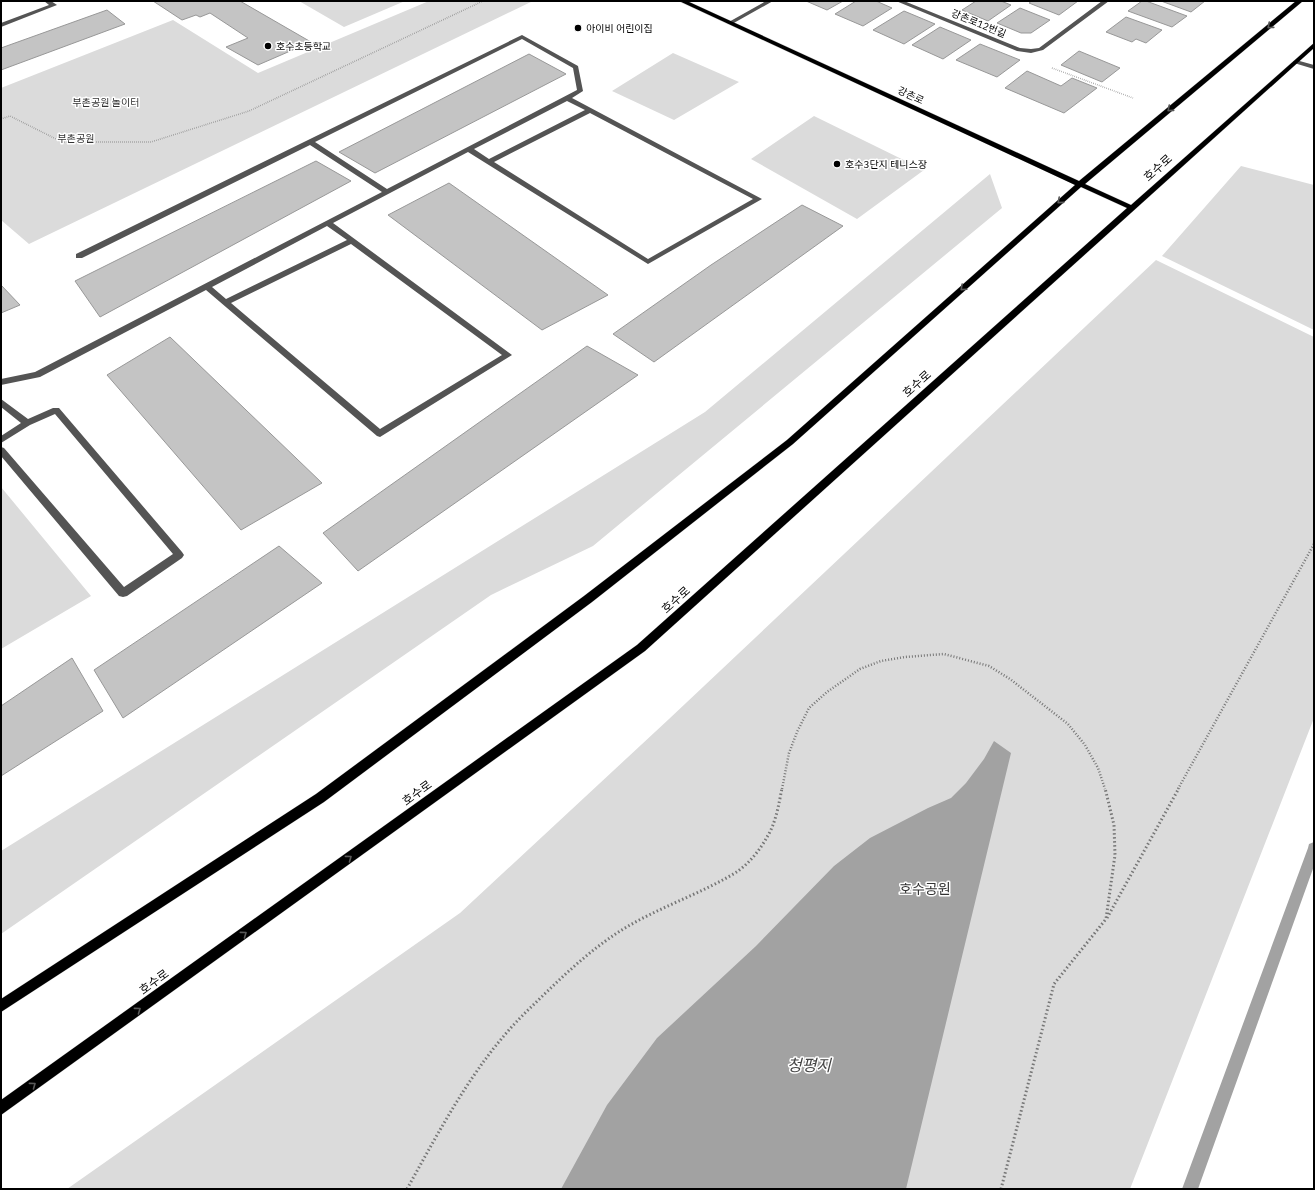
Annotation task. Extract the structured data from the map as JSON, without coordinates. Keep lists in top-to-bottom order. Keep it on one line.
{"streets":{"main road":["강촌로","호수로"],"street":["강촌로12번길"]},"crossings":[["강촌로","호수로"]],"water":["청평지"],"parks":["부촌공원 놀이터","부촌공원","호수공원"],"places":["아이비 어린이집","호수초등학교","호수3단지 테니스장"]}
